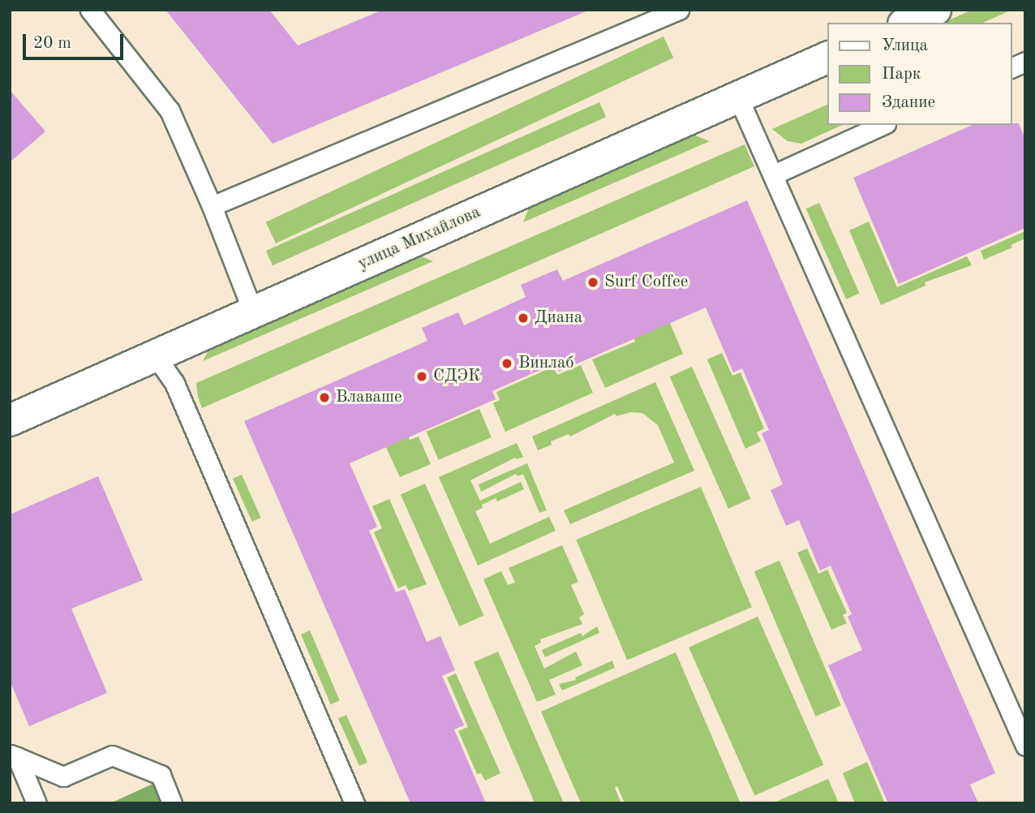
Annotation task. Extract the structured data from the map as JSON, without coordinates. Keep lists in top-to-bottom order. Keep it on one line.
{"streets":{"street":["улица Михайлова"]},"places":["Surf Coffee","Диана","Винлаб","СДЭК","Влаваше"],"legend":["Улица","Парк","Здание"],"scale_bar":"20 m"}
